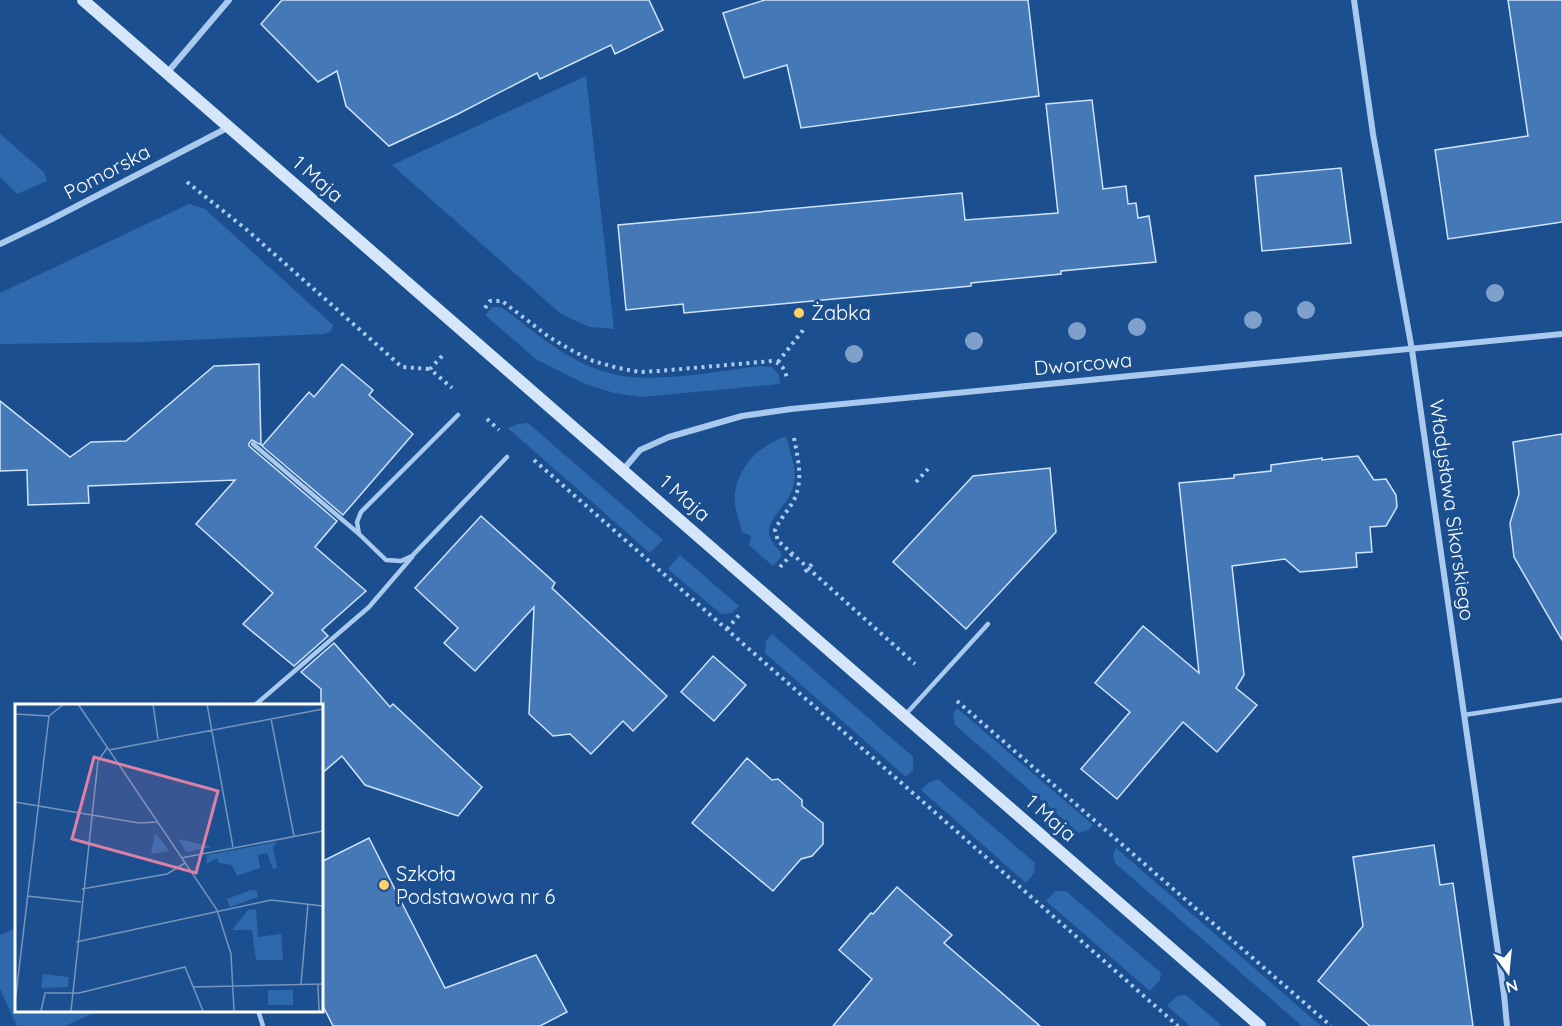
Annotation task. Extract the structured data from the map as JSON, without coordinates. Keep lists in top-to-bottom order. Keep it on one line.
{"streets":{"street":["Pomorska","1 Maja","Dworcowa","Władysława Sikorskiego"]},"crossings":[["Pomorska","1 Maja"],["1 Maja","Dworcowa"],["Dworcowa","Władysława Sikorskiego"]],"places":["Żabka","Szkoła Podstawowa nr 6"],"north":"bottom"}
